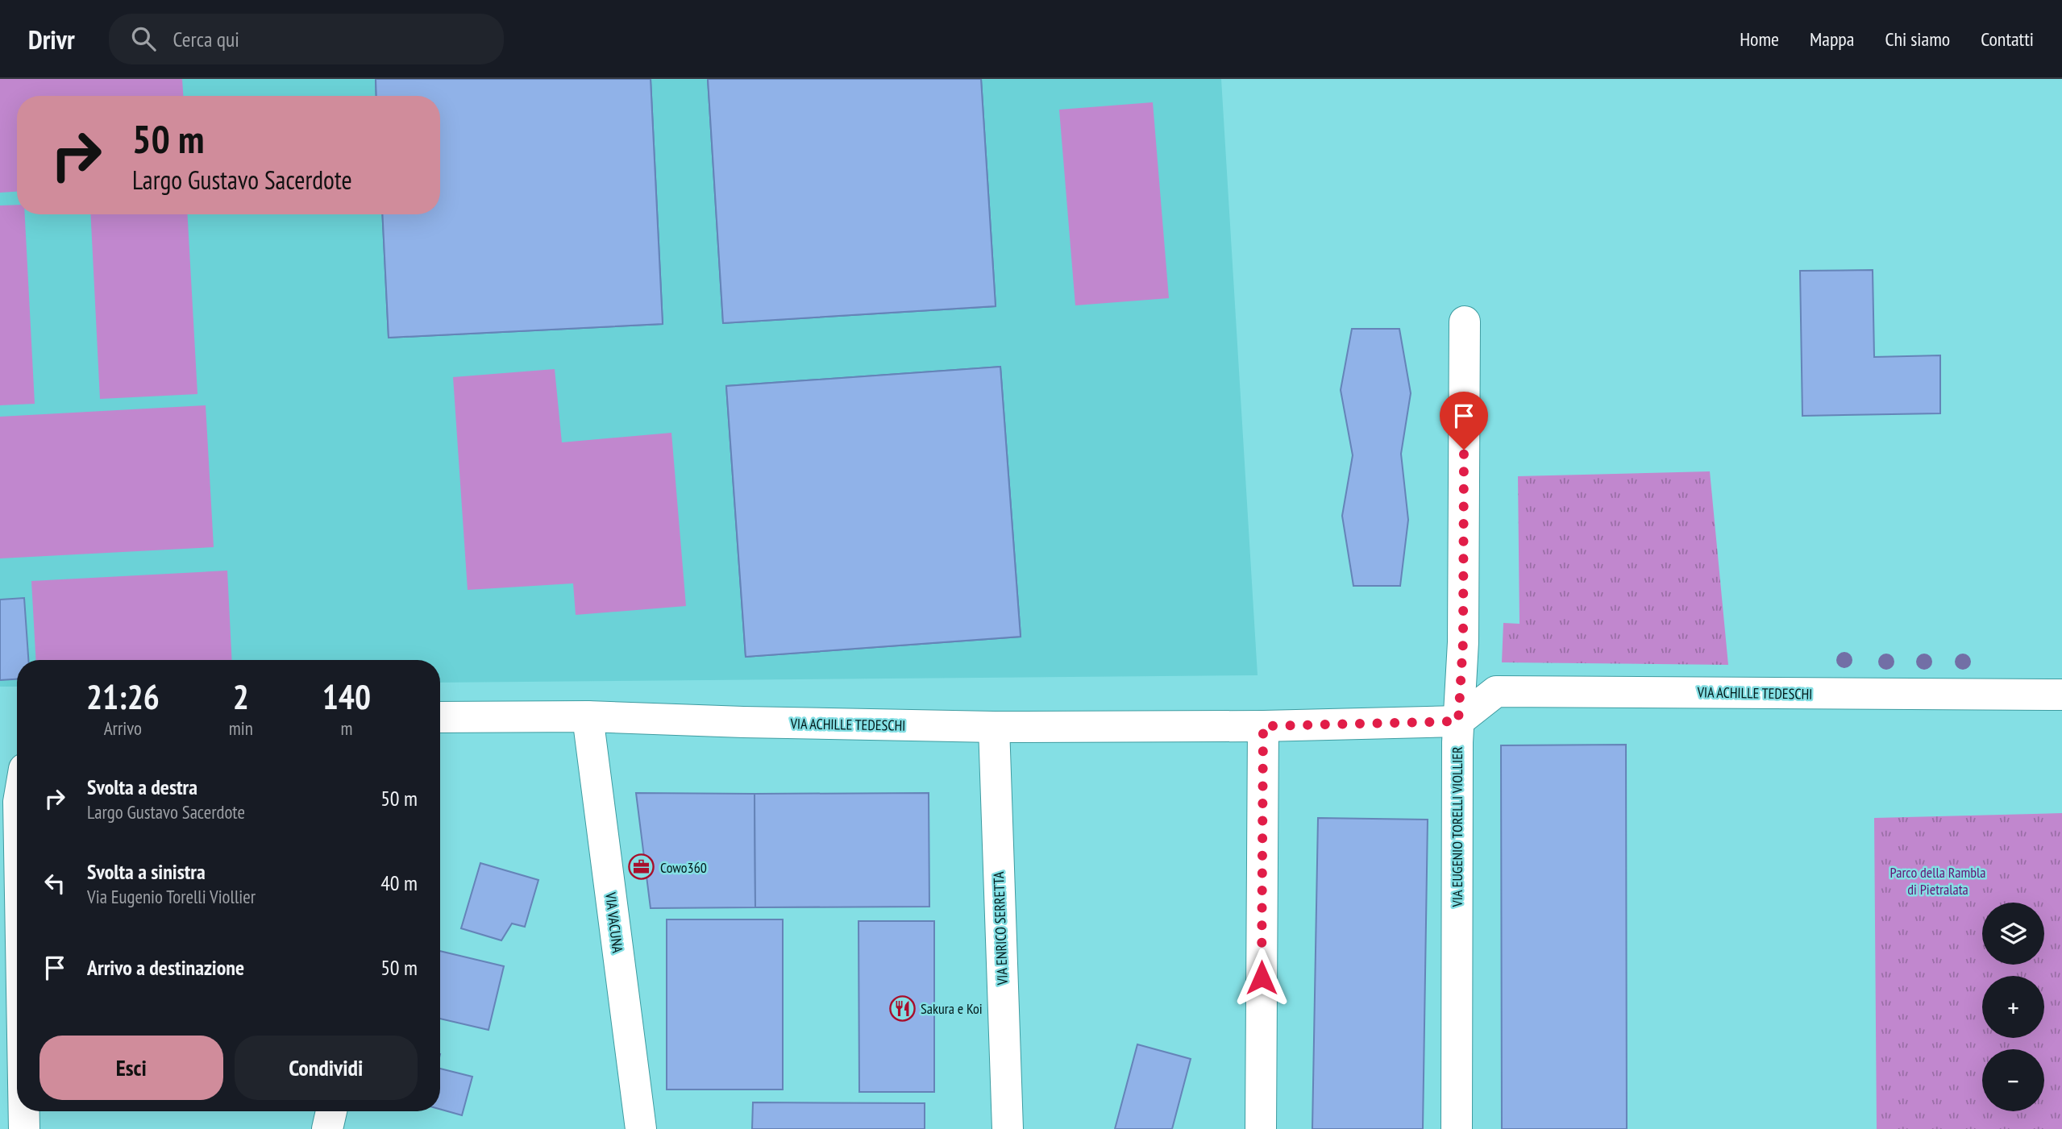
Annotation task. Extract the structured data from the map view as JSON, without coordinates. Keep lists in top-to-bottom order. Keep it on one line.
{"streets":{"street":["VIA ACHILLE TEDESCHI","VIA EUGENIO TORELLI VIOLLIER","VIA VACUNA","VIA ENRICO SERRETTA"]},"crossings":[["VIA ACHILLE TEDESCHI","VIA EUGENIO TORELLI VIOLLIER"],["VIA ACHILLE TEDESCHI","VIA VACUNA"],["VIA ACHILLE TEDESCHI","VIA ENRICO SERRETTA"]],"parks":["Parco della Rambla di Pietralata"],"places":{"office":["Cowo360"],"restaurant":["Sakura e Koi"]},"page":{"header":"Drivr","search":"Cerca qui","nav":["Home","Mappa","Chi siamo","Contatti"],"turn":["50 m","Largo Gustavo Sacerdote"],"eta":["21:26","Arrivo","2","min","140","m"],"list":[{"name":"Svolta a destra","note":"Largo Gustavo Sacerdote","value":"50 m"},{"name":"Svolta a sinistra","note":"Via Eugenio Torelli Viollier","value":"40 m"},{"name":"Arrivo a destinazione","value":"50 m"}],"map_buttons":["+","−"],"buttons":["Esci","Condividi"]}}
